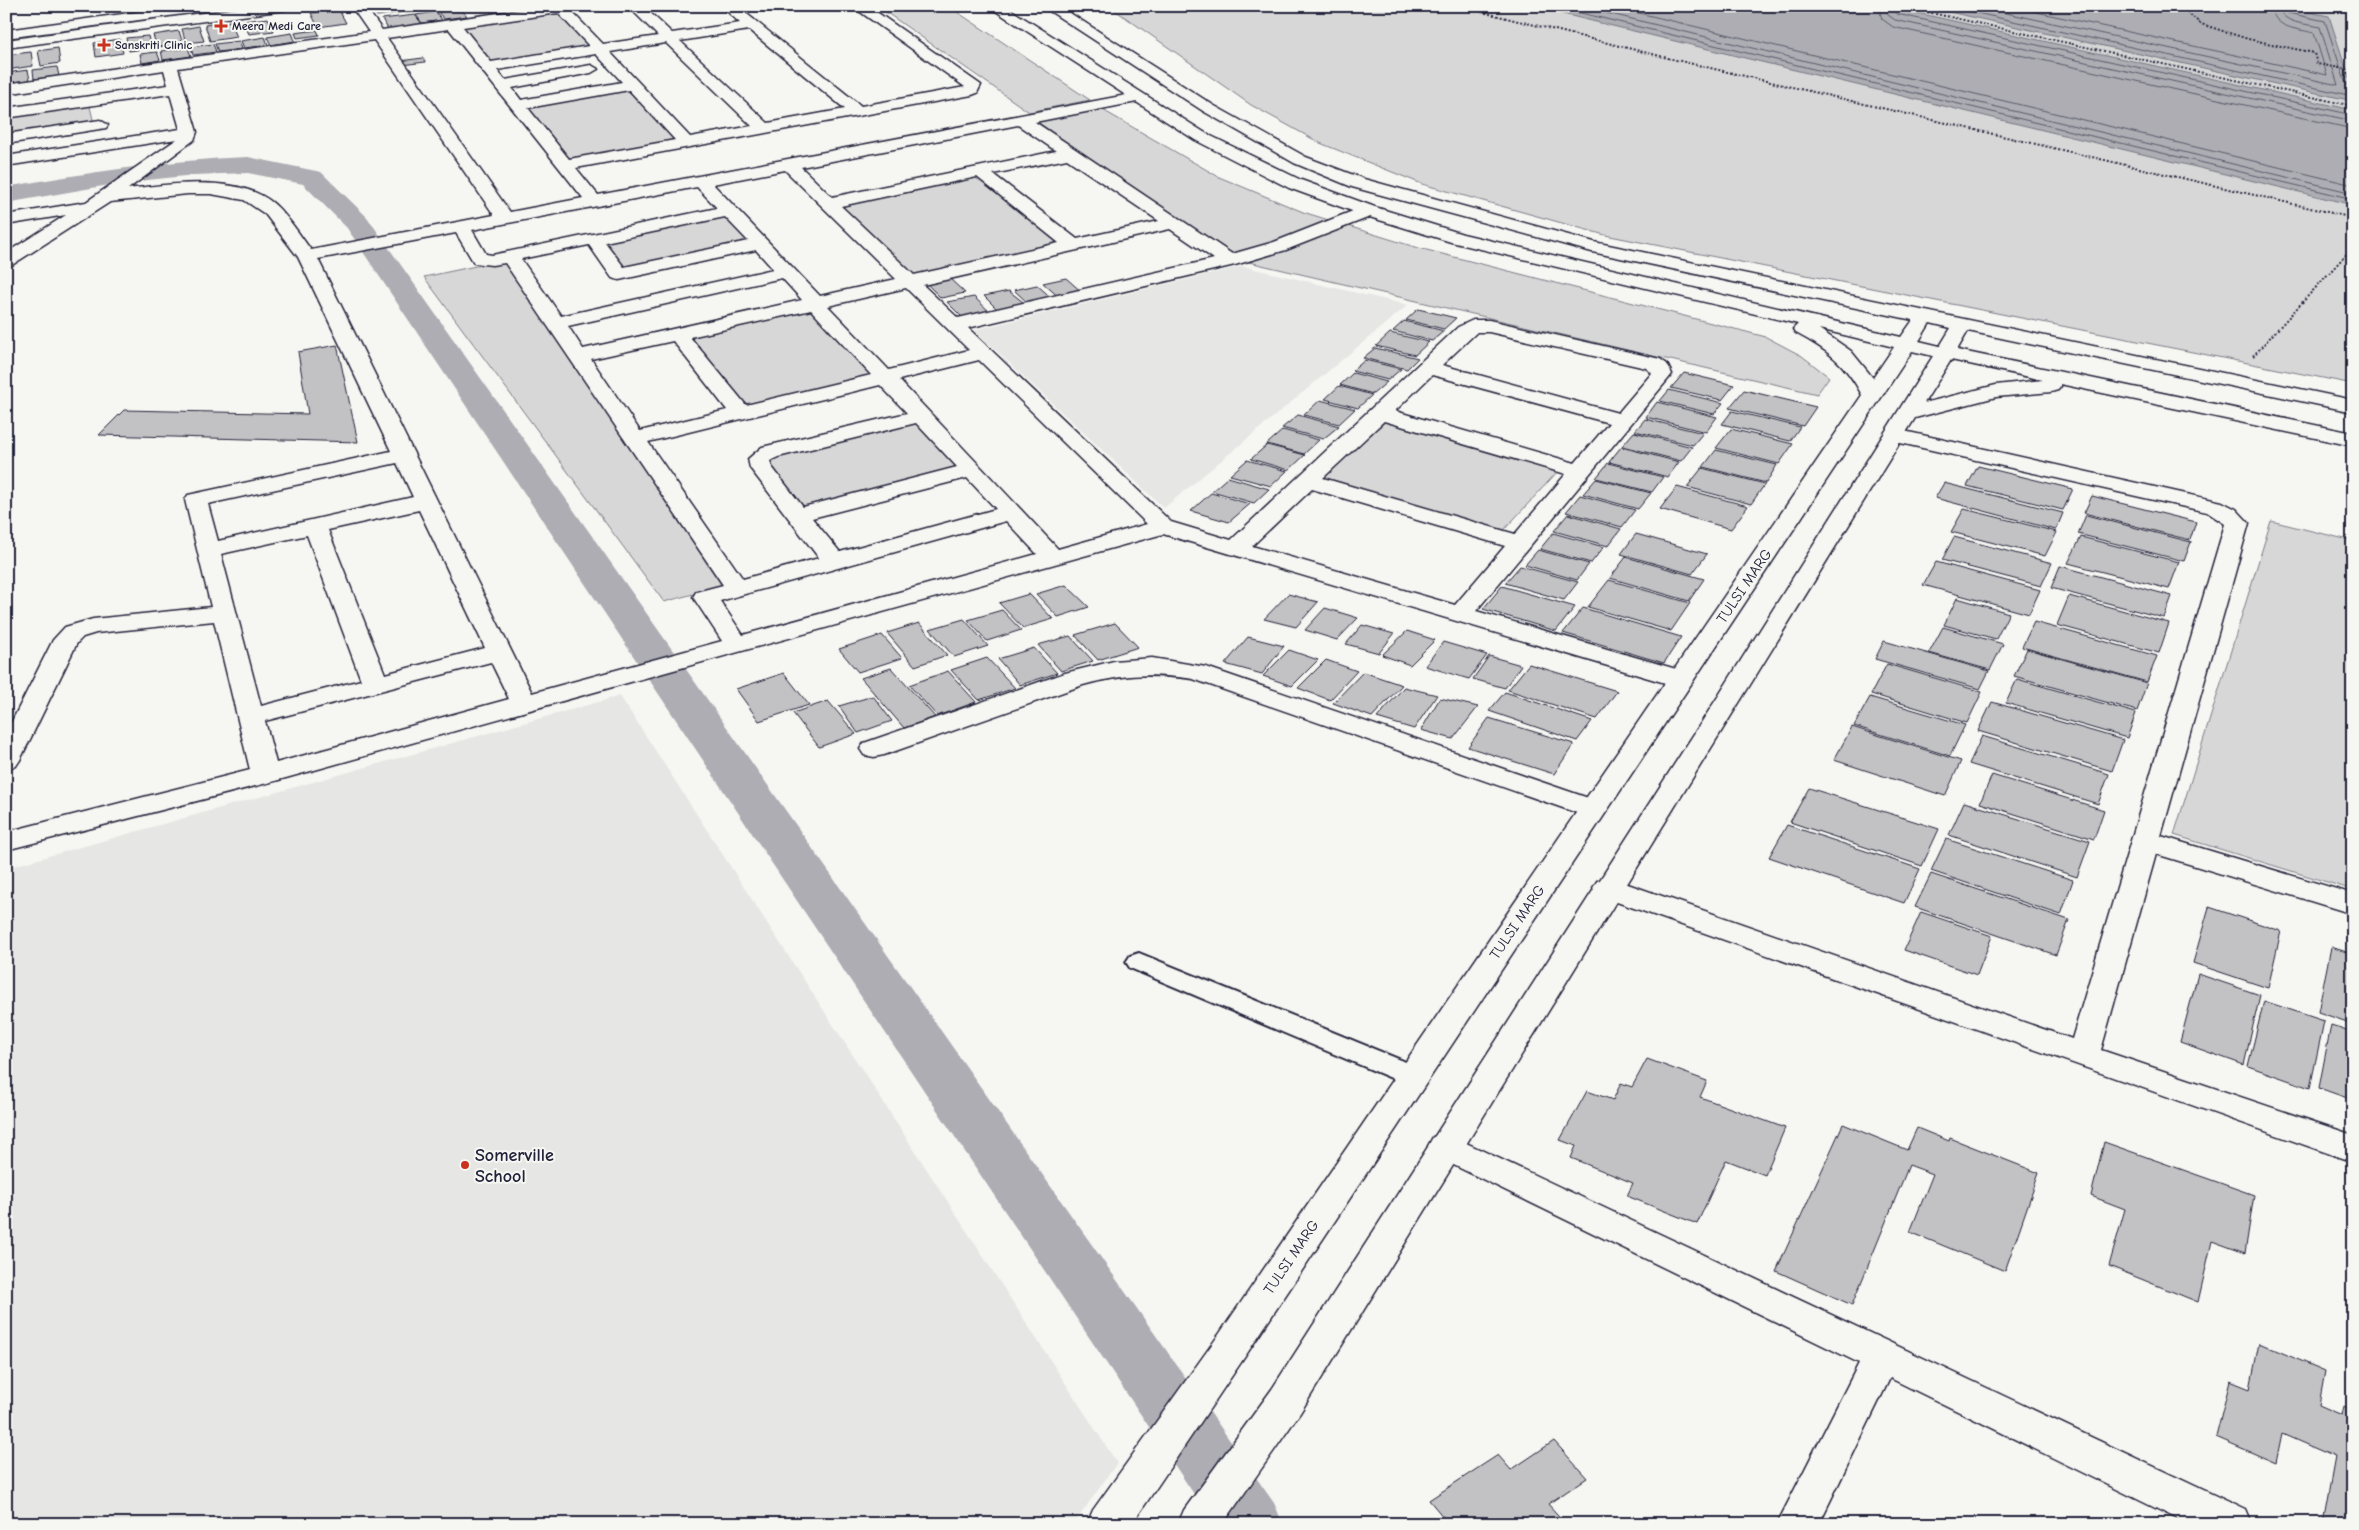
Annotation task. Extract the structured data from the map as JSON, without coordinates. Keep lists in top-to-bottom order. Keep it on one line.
{"streets":{"street":["TULSI MARG"]},"places":{"health":["Meera Medi Care","Sanskriti Clinic"],"other":["Somerville School"]}}
